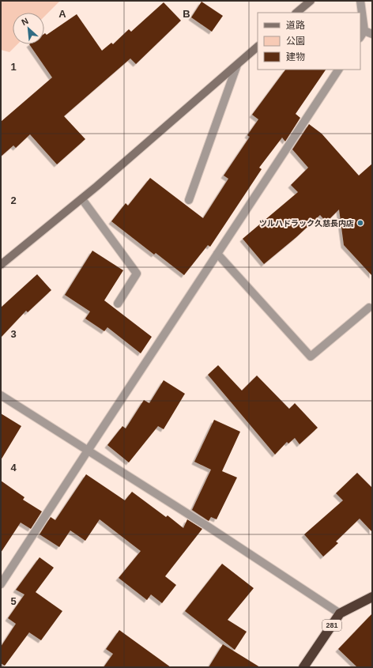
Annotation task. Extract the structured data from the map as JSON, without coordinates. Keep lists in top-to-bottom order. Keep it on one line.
{"streets":{"highway":["281"]},"places":["ツルハドラック久慈長内店"],"legend":["道路","公園","建物"],"north":"top left","grid":{"columns":["A","B"],"rows":["1","2","3","4","5"]}}
